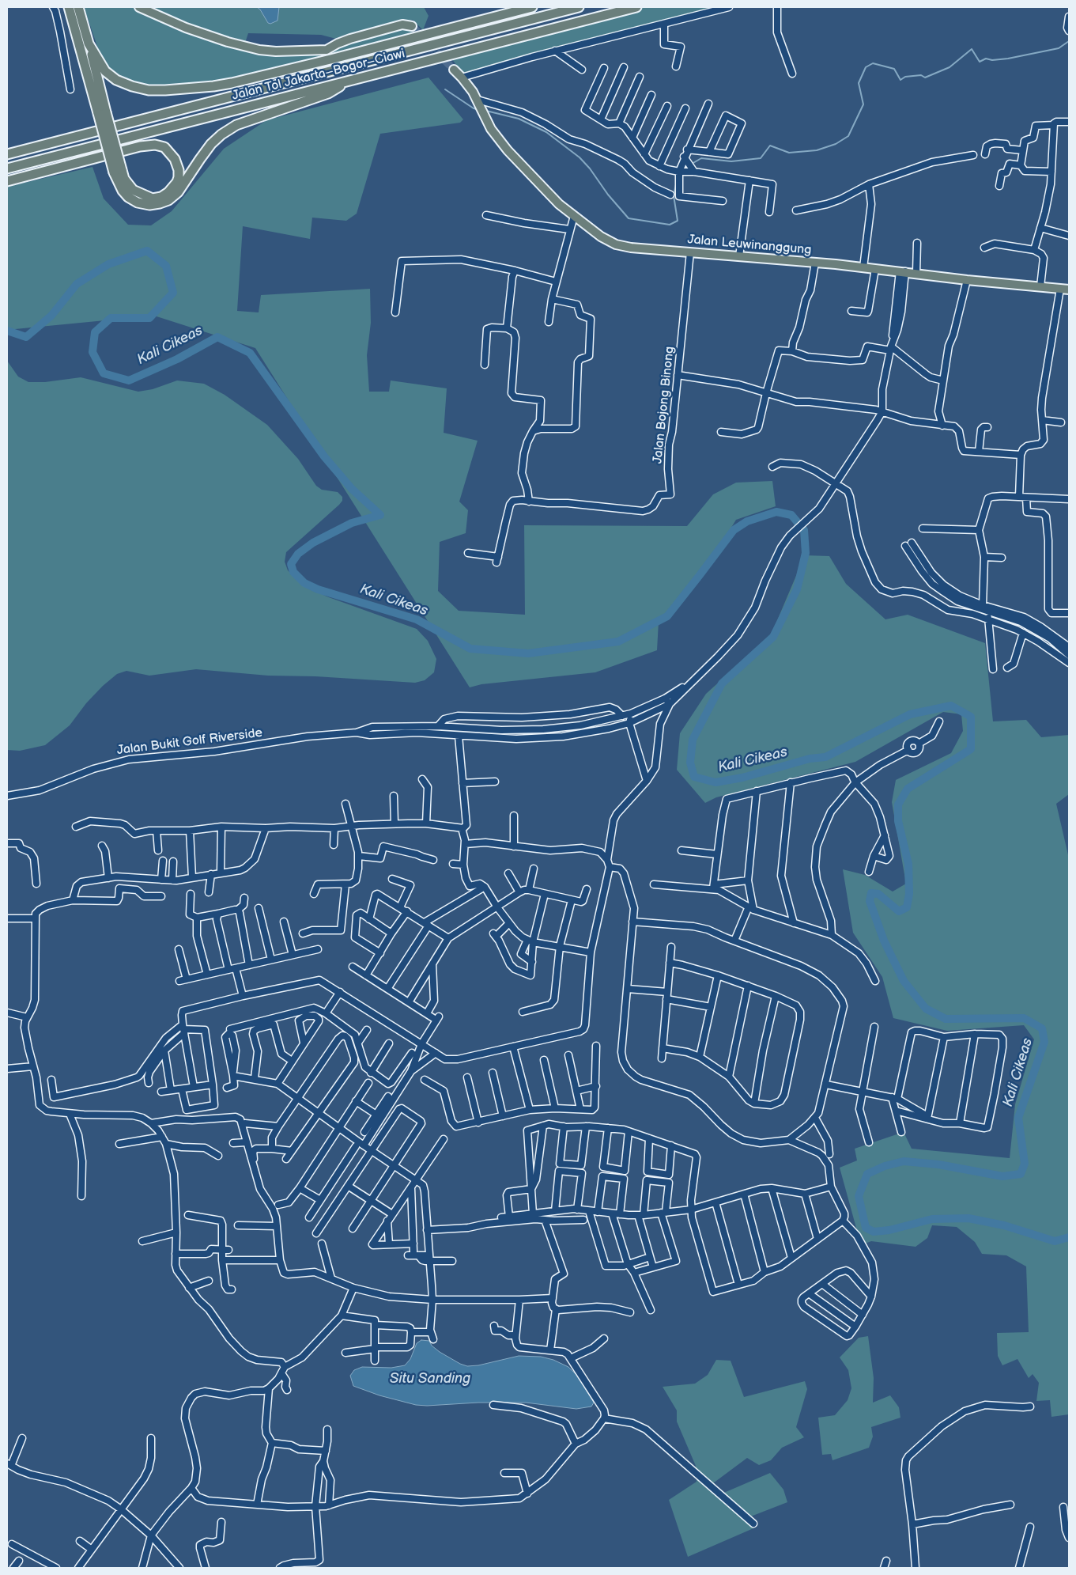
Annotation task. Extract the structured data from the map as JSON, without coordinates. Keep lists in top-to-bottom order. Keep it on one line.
{"streets":{"highway":["Jalan Tol Jakarta–Bogor–Ciawi"],"main road":["Jalan Leuwinanggung"],"street":["Jalan Bojong Binong","Jalan Bukit Golf Riverside"]},"crossings":[["Jalan Leuwinanggung","Jalan Bojong Binong"]],"water":["Kali Cikeas","Situ Sanding"]}
